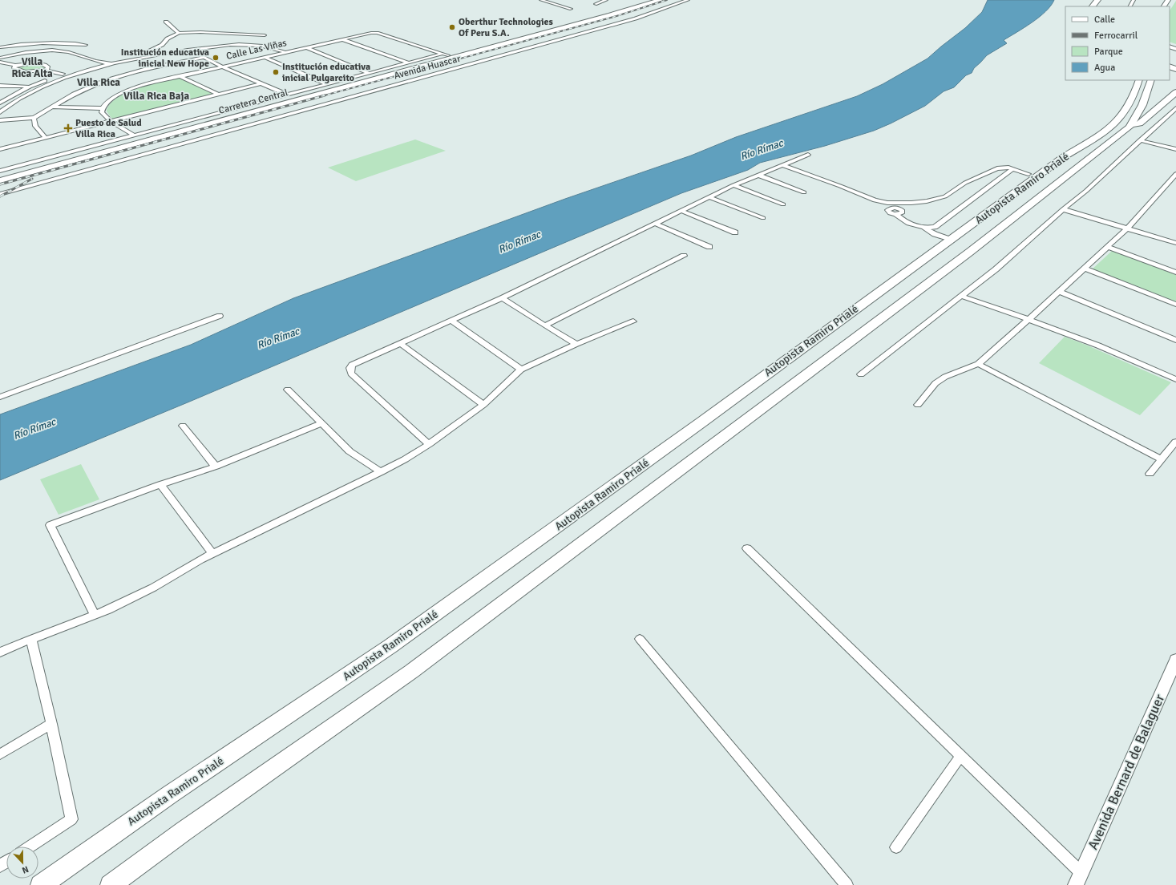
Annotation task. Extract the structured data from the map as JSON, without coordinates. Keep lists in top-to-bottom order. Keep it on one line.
{"streets":{"highway":["Carretera Central","Autopista Ramiro Prialé"],"street":["Calle Las Viñas","Avenida Huascar","Avenida Bernard de Balaguer"]},"crossings":[["Calle Las Viñas","Carretera Central"]],"districts":["Villa Rica Alta","Villa Rica","Villa Rica Baja"],"water":["Río Rímac"],"places":{"other":["Oberthur Technologies Of Peru S.A.","Institución educativa inicial New Hope","Institución educativa inicial Pulgarcito"],"health":["Puesto de Salud Villa Rica"]},"legend":["Calle","Ferrocarril","Parque","Agua"],"north":"bottom"}
